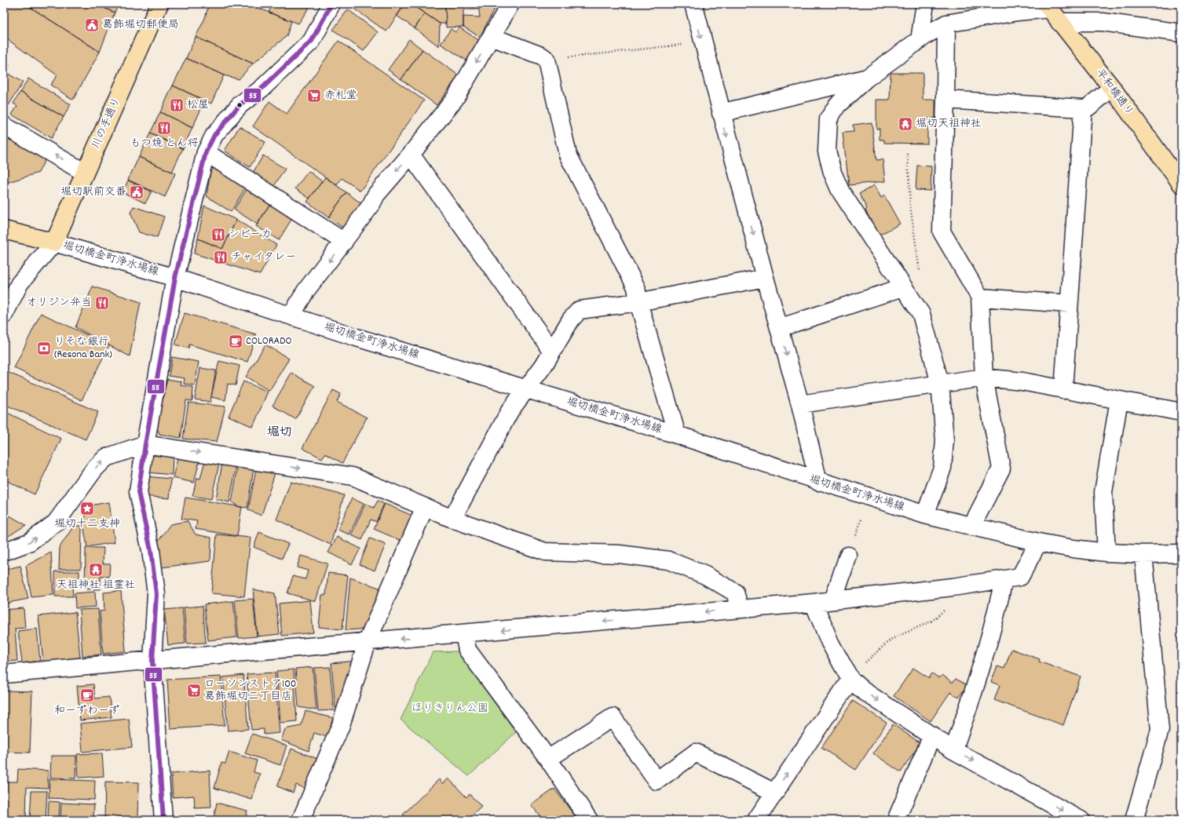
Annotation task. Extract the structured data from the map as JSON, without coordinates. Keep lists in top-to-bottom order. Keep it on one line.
{"streets":{"main road":["平和橋通り","川の手通り"],"street":["堀切橋金町浄水場線"]},"crossings":[["川の手通り","堀切橋金町浄水場線"]],"districts":["堀切"],"parks":["ほりきりん公園"],"places":{"public building":["葛飾堀切郵便局","堀切駅前交番"],"supermarket":["赤札堂","ローソンストア100 葛飾堀切二丁目店"],"restaurant":["松屋","もつ焼 とん将","シビーカ","チャイタレー","オリジン弁当"],"temple":["堀切天祖神社","天祖神社 祖霊社"],"cafe":["COLORADO","和ーずわーず"],"bank":["りそな銀行 (Resona Bank)"],"place":["堀切十二支神"]},"lines":["transit line 55"]}
